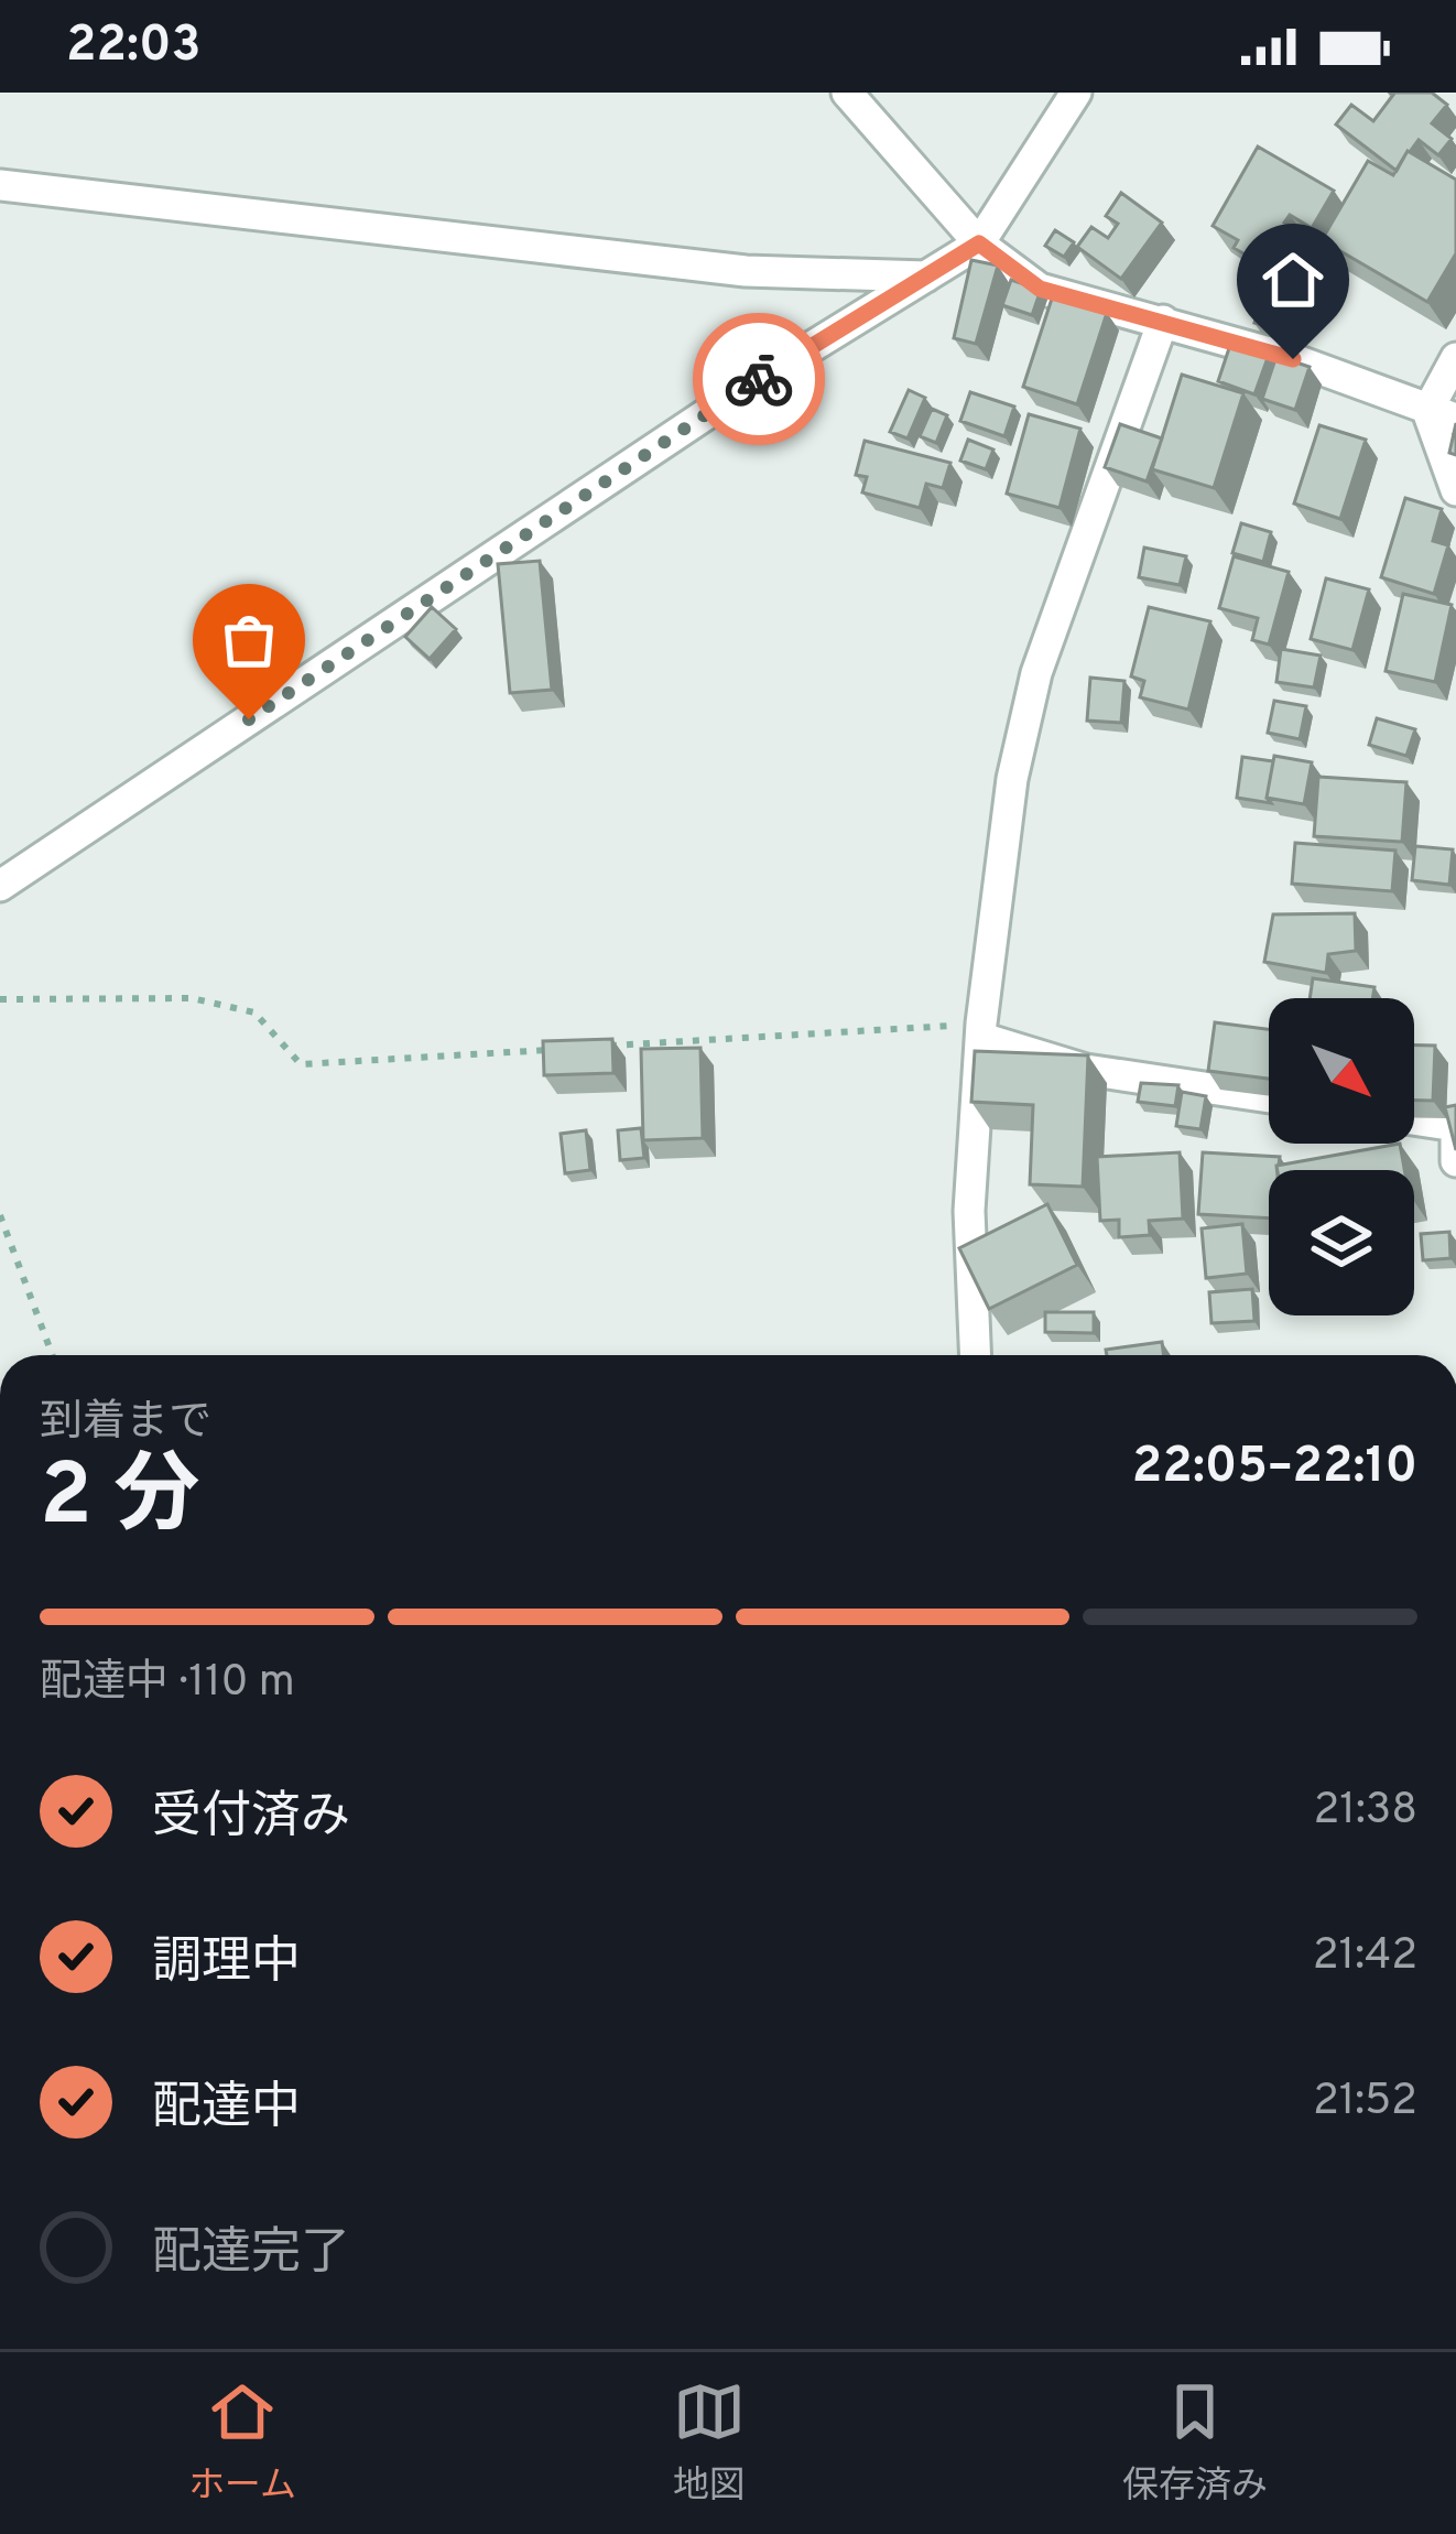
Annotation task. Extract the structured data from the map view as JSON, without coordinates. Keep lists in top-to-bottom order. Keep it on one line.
{"north":"bottom right","page":{"status":"22:03","heading":["2 分","到着まで","22:05–22:10"],"bar":"配達中 · 110 m","list":[["受付済み","21:38"],["調理中","21:42"],["配達中","21:52"],"配達完了"],"tabs":["ホーム","地図","保存済み"]}}
